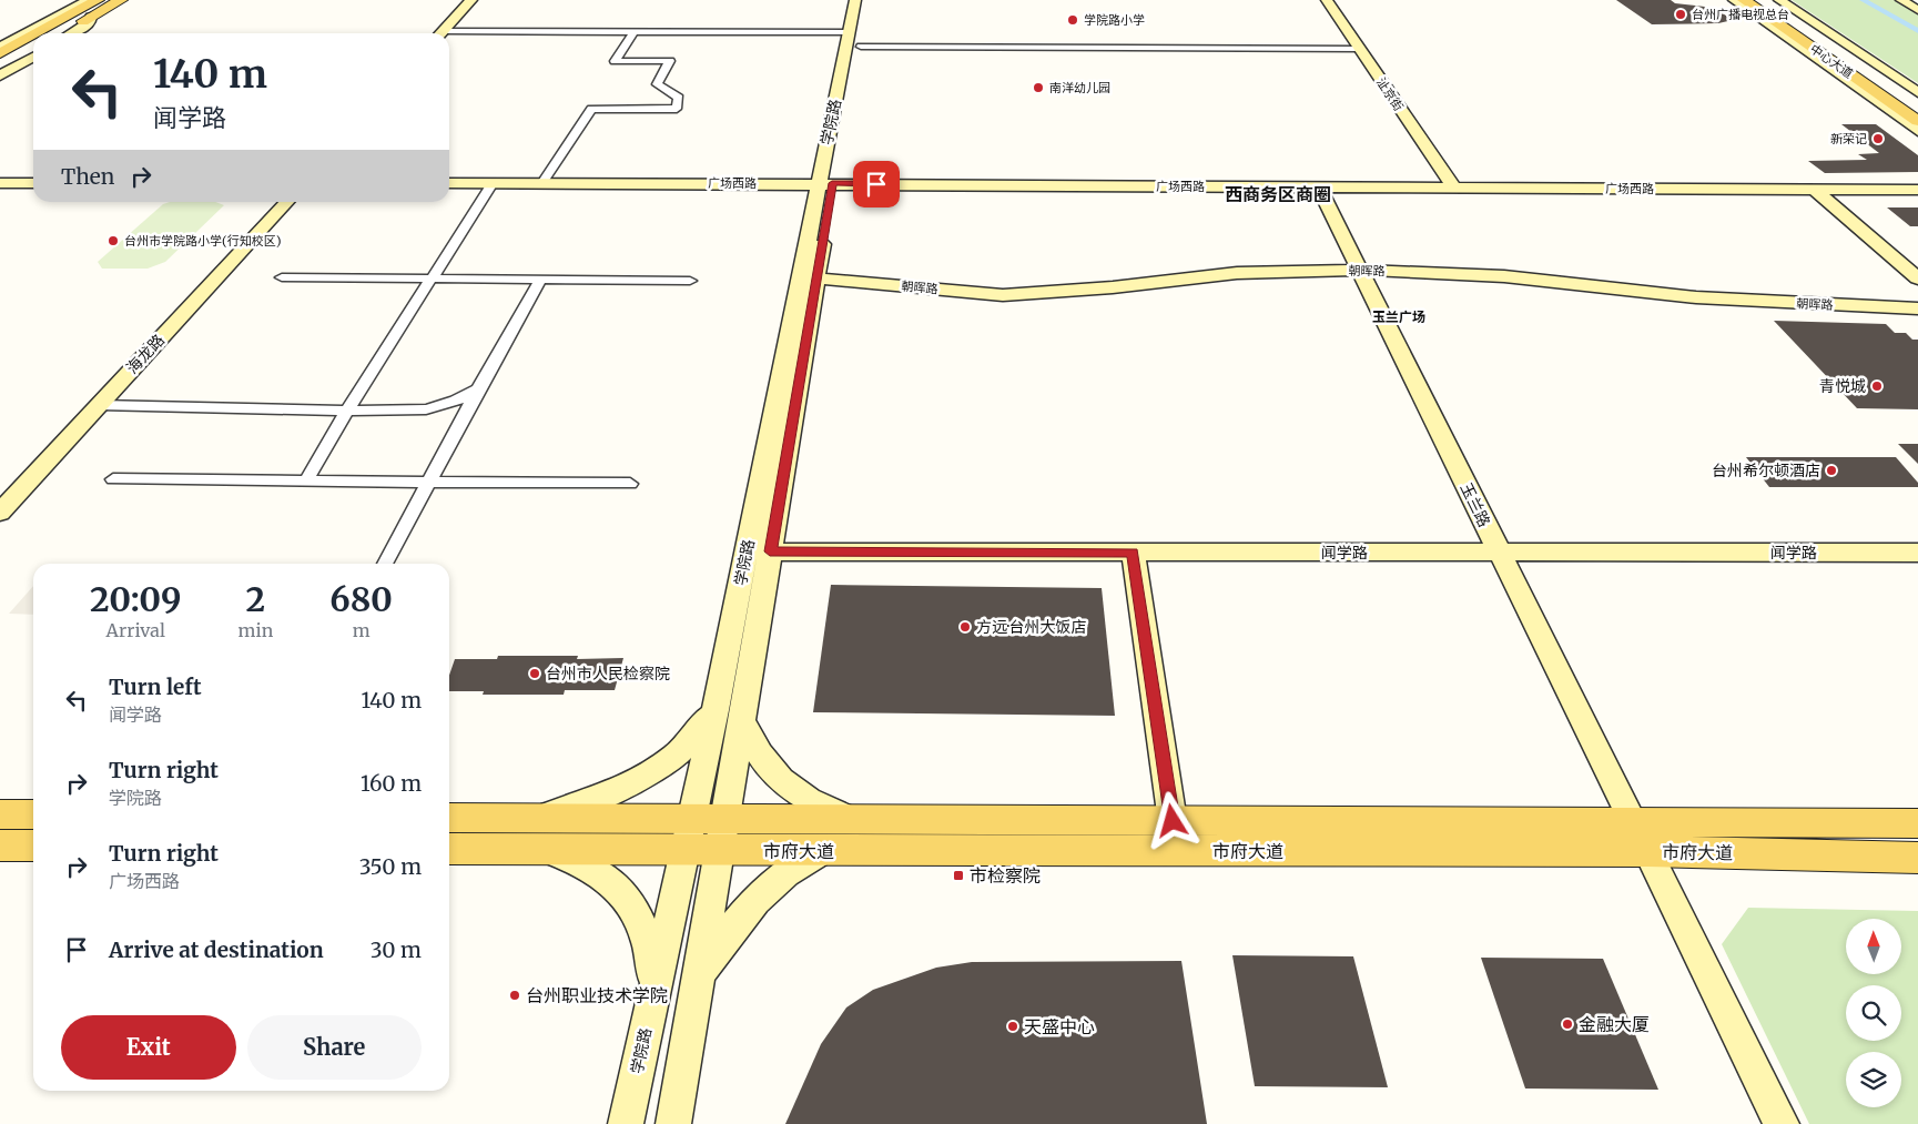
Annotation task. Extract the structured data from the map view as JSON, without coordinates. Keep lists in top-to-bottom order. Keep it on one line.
{"streets":{"main road":["中心大道","沚京街","学院路","广场西路","朝晖路","海龙路","玉兰路","闻学路","市府大道"]},"crossings":[["沚京街","广场西路"],["学院路","广场西路"],["学院路","朝晖路"],["学院路","闻学路"],["学院路","市府大道"],["广场西路","玉兰路"],["朝晖路","玉兰路"],["玉兰路","闻学路"],["玉兰路","市府大道"]],"districts":["西商务区商圈","玉兰广场"],"places":{"other":["台州广播电视总台","学院路小学","南洋幼儿园","新荣记","台州市学院路小学(行知校区)","青悦城","台州希尔顿酒店","方远·台州大饭店","台州市人民检察院","台州职业技术学院","金融大厦","天盛中心"],"transit":["市检察院"]},"north":"top","page":{"turn":["140 m","闻学路"],"then":"Then","eta":["20:09","Arrival","2","min","680","m"],"list":[{"name":"Turn left","note":"闻学路","value":"140 m"},{"name":"Turn right","note":"学院路","value":"160 m"},{"name":"Turn right","note":"广场西路","value":"350 m"},{"name":"Arrive at destination","value":"30 m"}],"buttons":["Exit","Share"]}}
